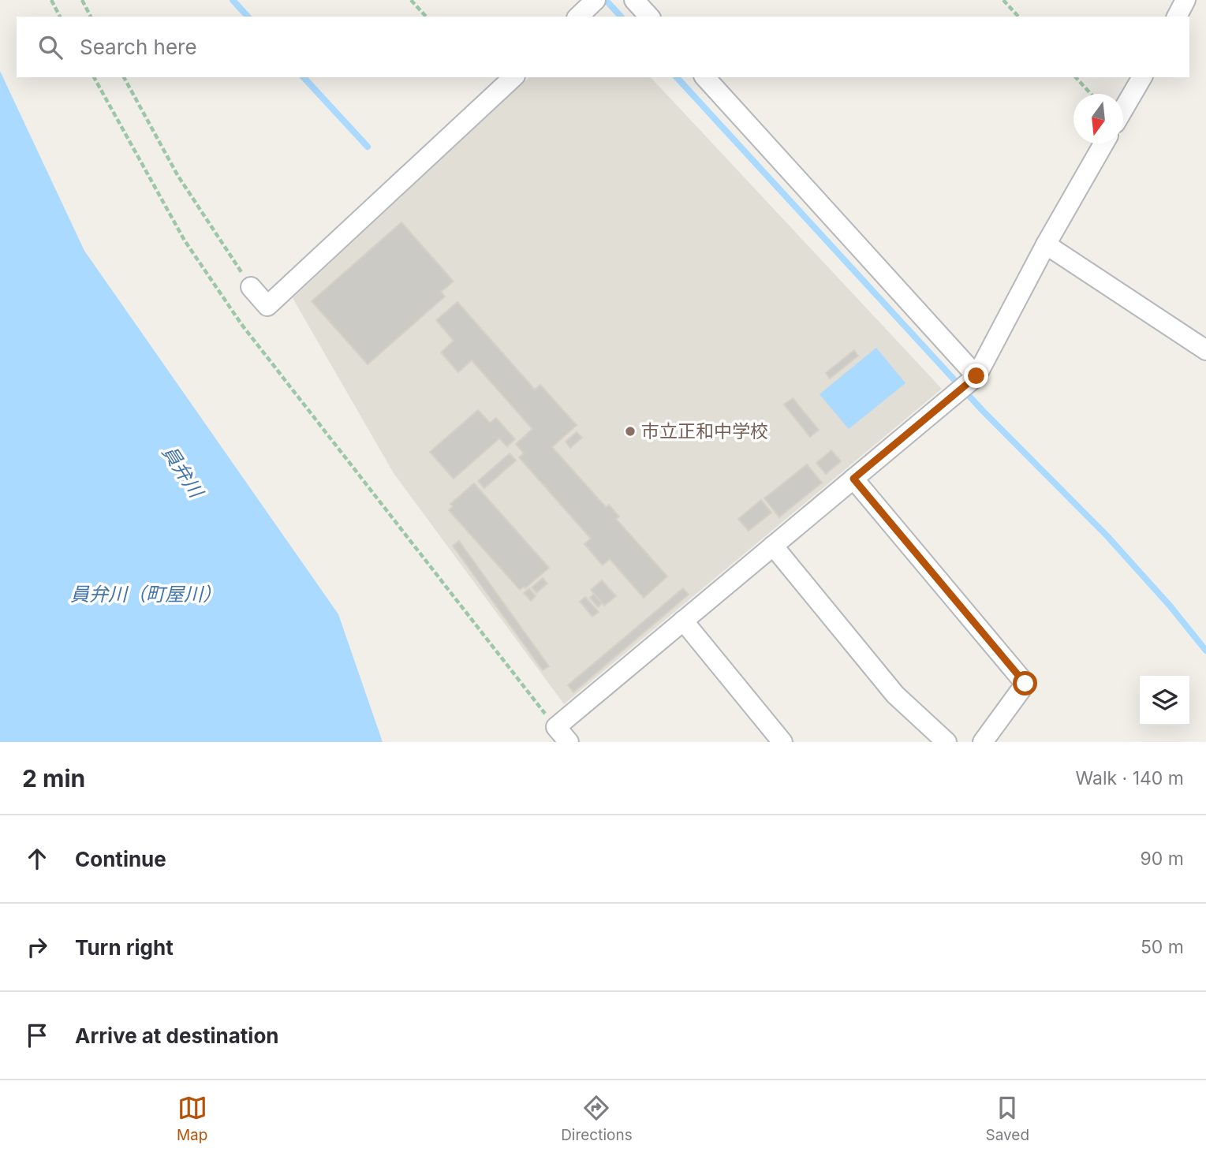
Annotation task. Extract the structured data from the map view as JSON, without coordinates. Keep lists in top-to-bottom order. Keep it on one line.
{"water":["員弁川","員弁川（町屋川）"],"places":["市立正和中学校"],"north":"bottom","page":{"search":"Search here","heading":["2 min","Walk · 140 m"],"list":[["Continue","90 m"],["Turn right","50 m"],"Arrive at destination"],"nav":["Map","Directions","Saved"]}}
